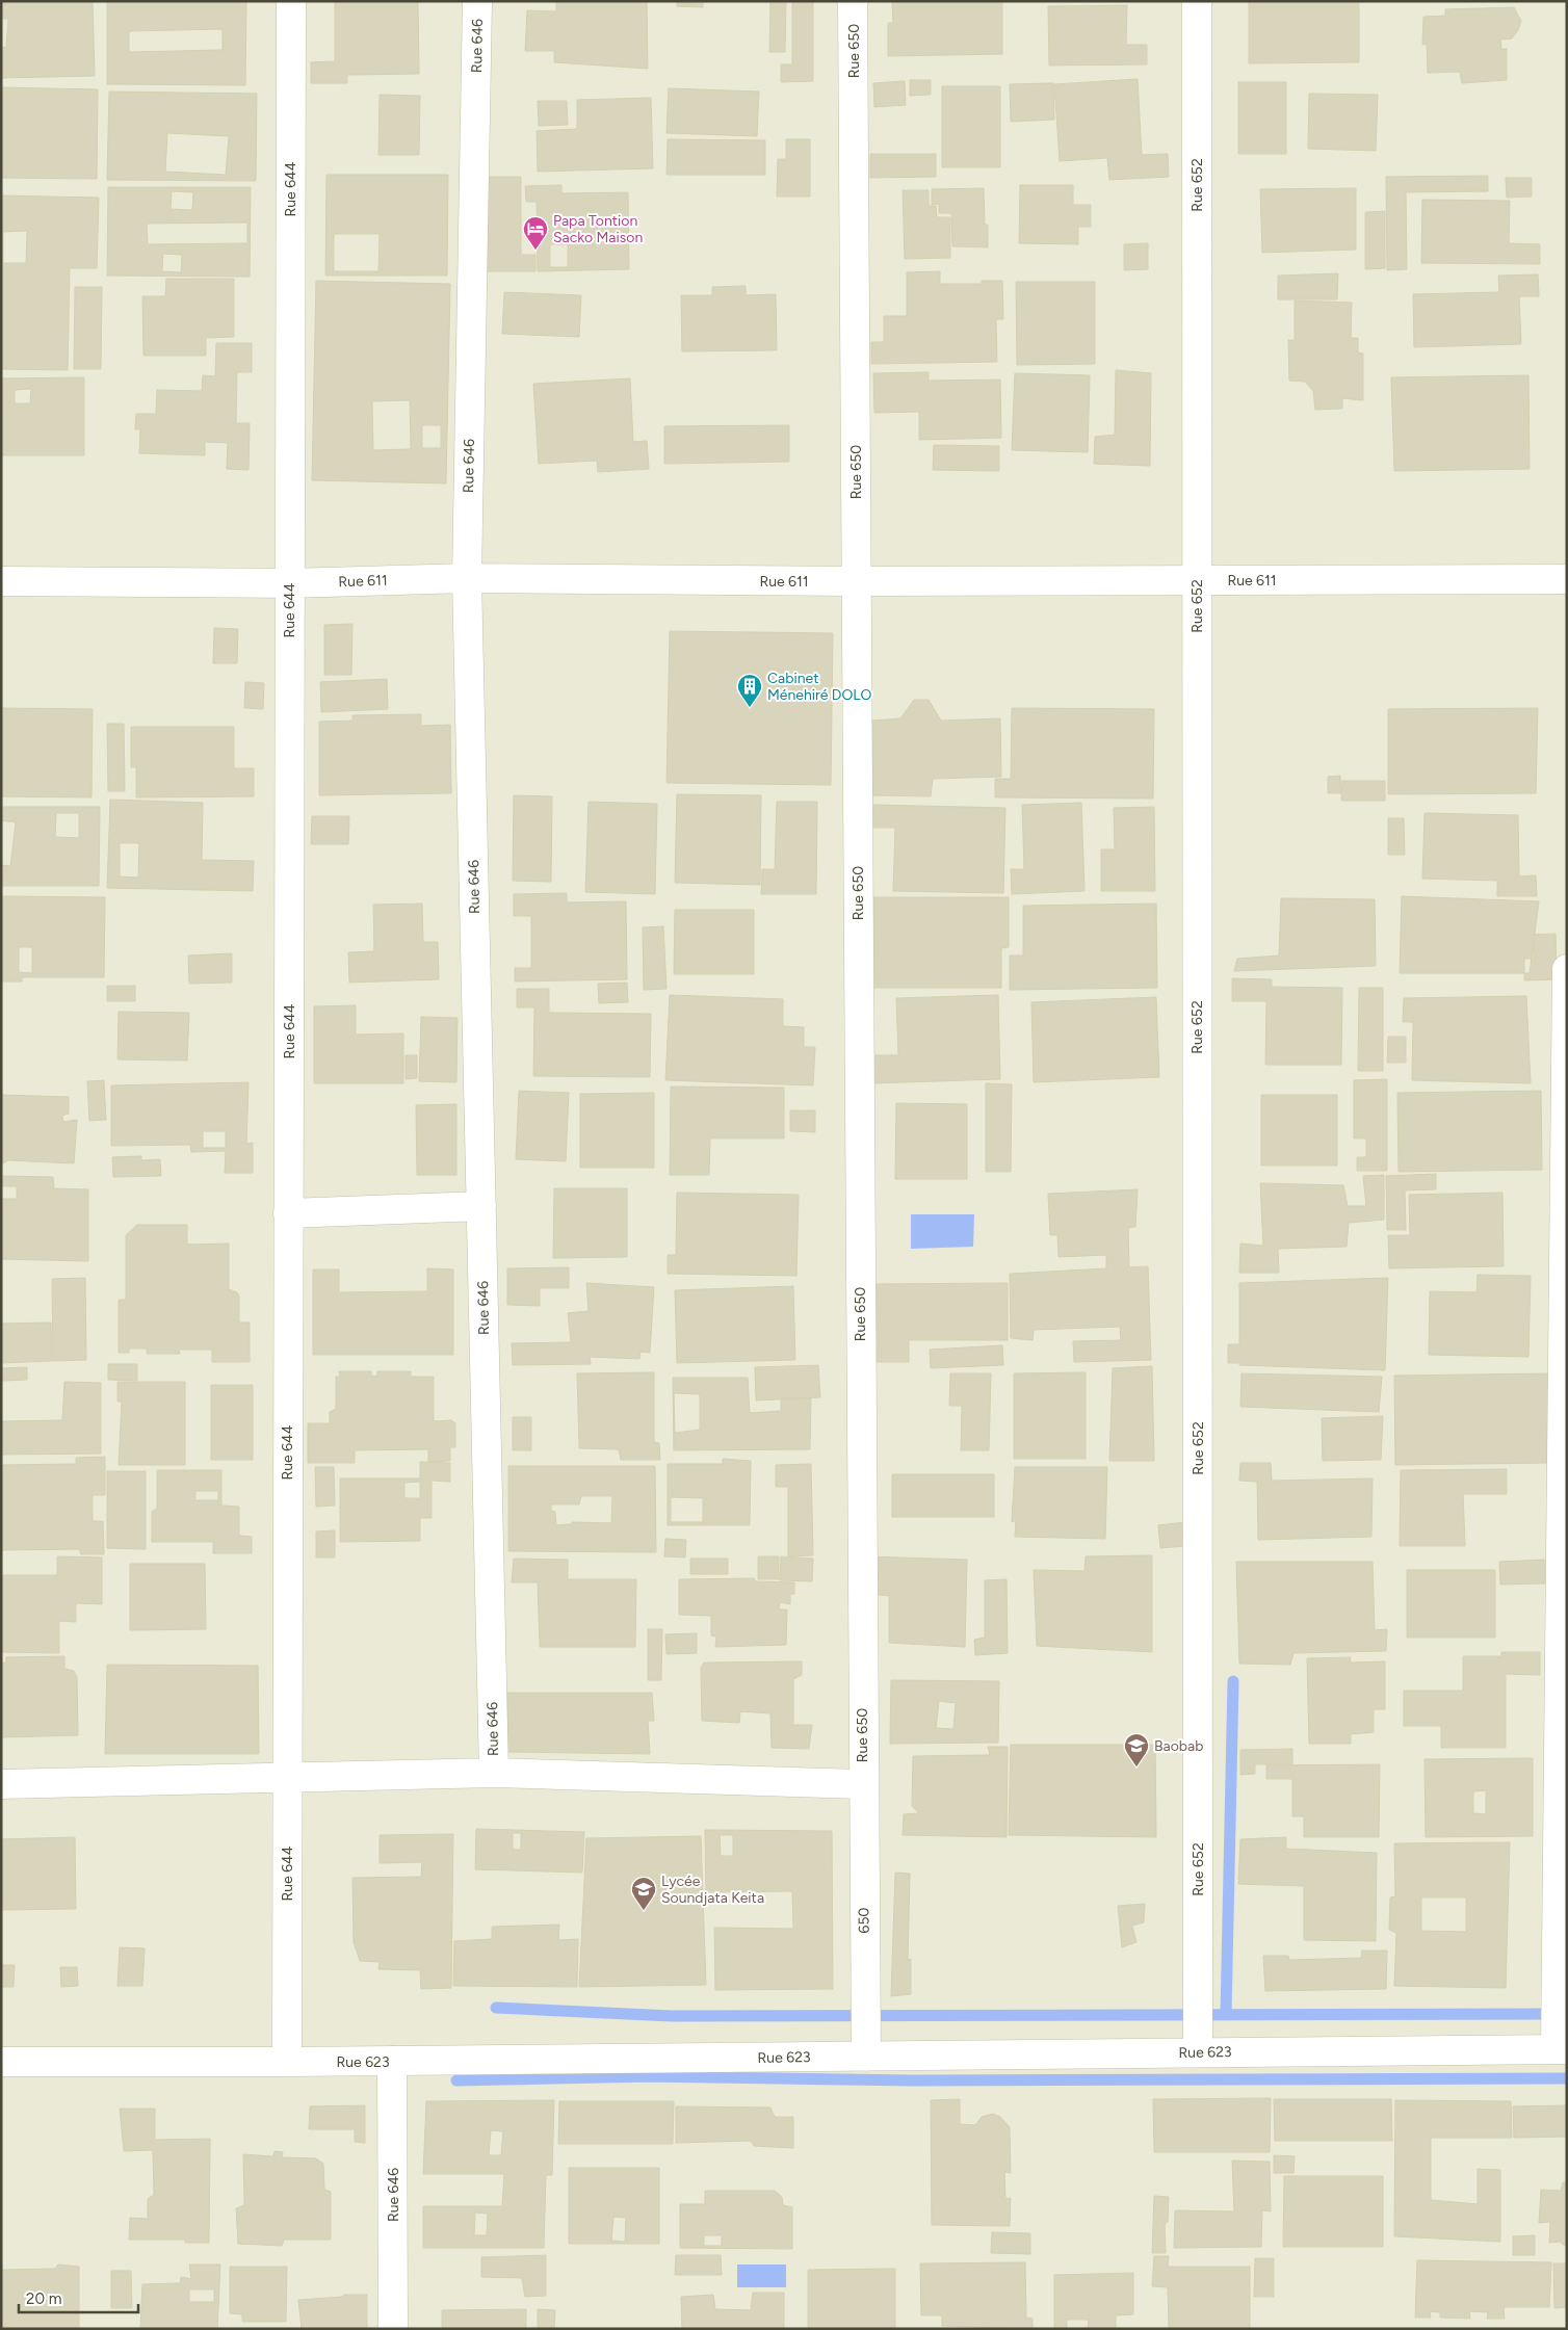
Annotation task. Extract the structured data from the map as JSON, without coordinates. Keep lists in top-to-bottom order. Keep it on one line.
{"streets":{"street":["Rue 646","Rue 650","Rue 652","Rue 644","Rue 611","650","Rue 623"]},"crossings":[["Rue 646","Rue 611"],["Rue 646","Rue 623"],["Rue 650","Rue 611"],["Rue 650","650"],["Rue 652","Rue 611"],["Rue 652","Rue 623"],["Rue 644","Rue 611"],["Rue 644","Rue 623"],["650","Rue 623"]],"places":{"hotel":["Papa Tontion Sacko Maison"],"building":["Cabinet Ménehiré DOLO"],"school or university":["Baobab","Lycée Soundjata Keita"]},"scale_bar":"20 m"}
